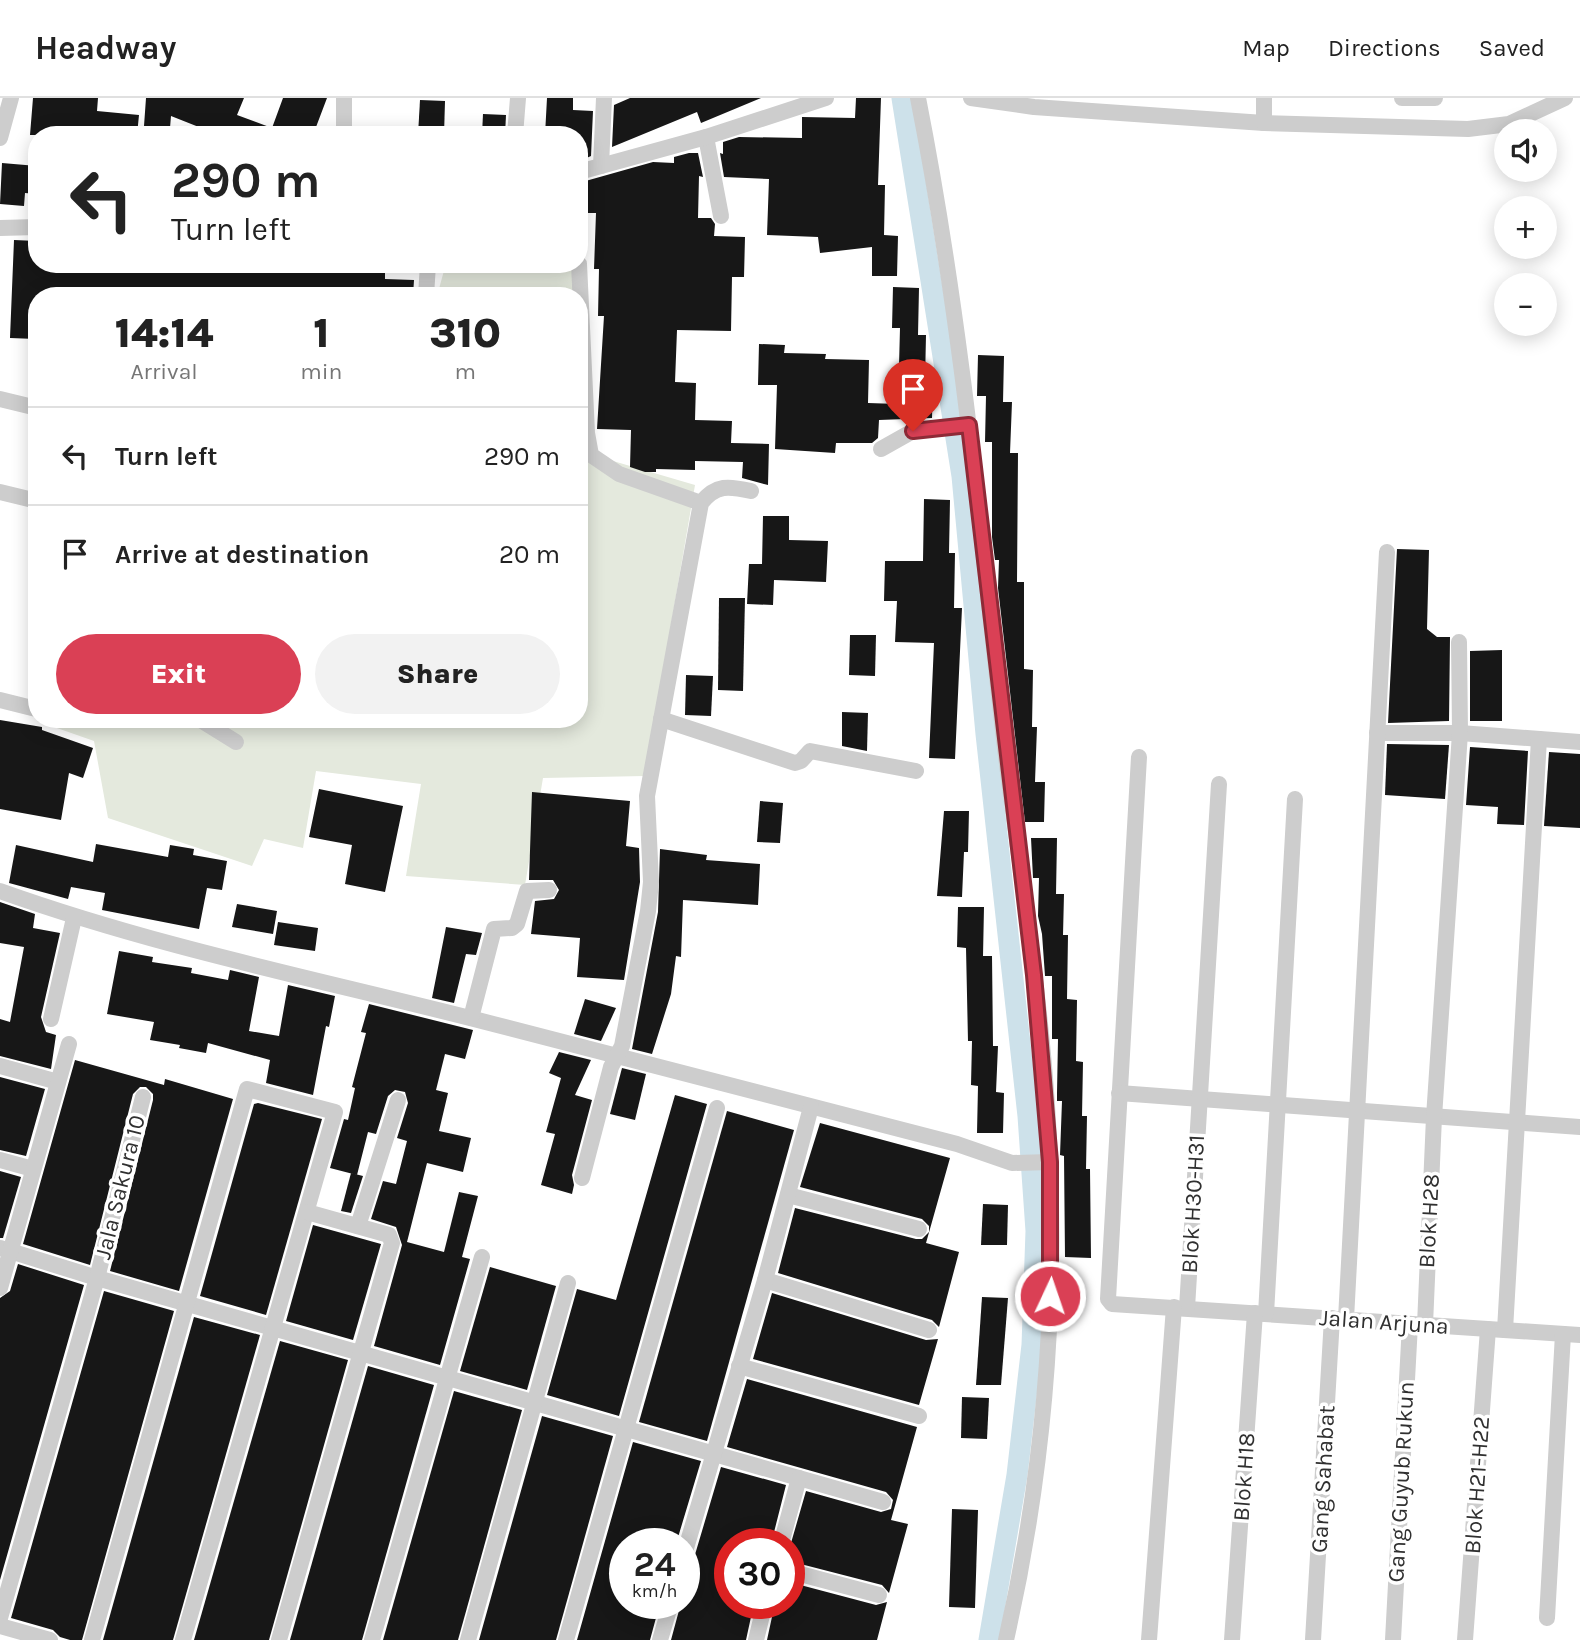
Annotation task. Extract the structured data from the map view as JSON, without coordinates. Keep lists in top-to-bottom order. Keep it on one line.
{"streets":{"street":["Jala Sakura 10","Blok H30-H31","Blok H28","Jalan Arjuna","Blok H18","Gang Sahabat","Gang Guyub Rukun","Blok H21-H22"]},"crossings":[["Blok H30-H31","Jalan Arjuna"],["Blok H28","Jalan Arjuna"],["Blok H28","Gang Guyub Rukun"],["Jalan Arjuna","Blok H18"],["Jalan Arjuna","Gang Sahabat"],["Jalan Arjuna","Gang Guyub Rukun"],["Jalan Arjuna","Blok H21-H22"]],"page":{"header":"Headway","nav":["Map","Directions","Saved"],"map_buttons":["+","−"],"turn":["290 m","Turn left"],"eta":["14:14","Arrival","1","min","310","m"],"list":[{"name":"Turn left","value":"290 m"},{"name":"Arrive at destination","value":"20 m"}],"buttons":["Exit","Share"],"speed":"24 km/h","limit":"30"}}
